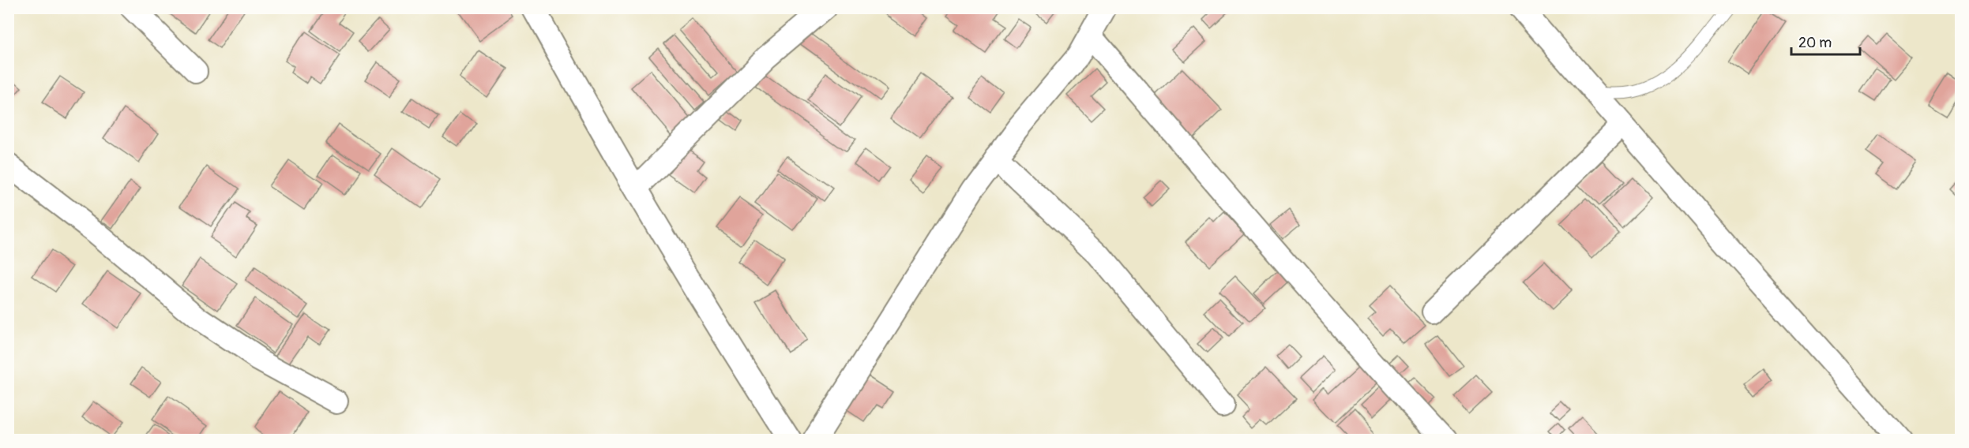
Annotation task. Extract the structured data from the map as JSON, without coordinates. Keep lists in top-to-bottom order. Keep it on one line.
{"scale_bar":"20 m"}
